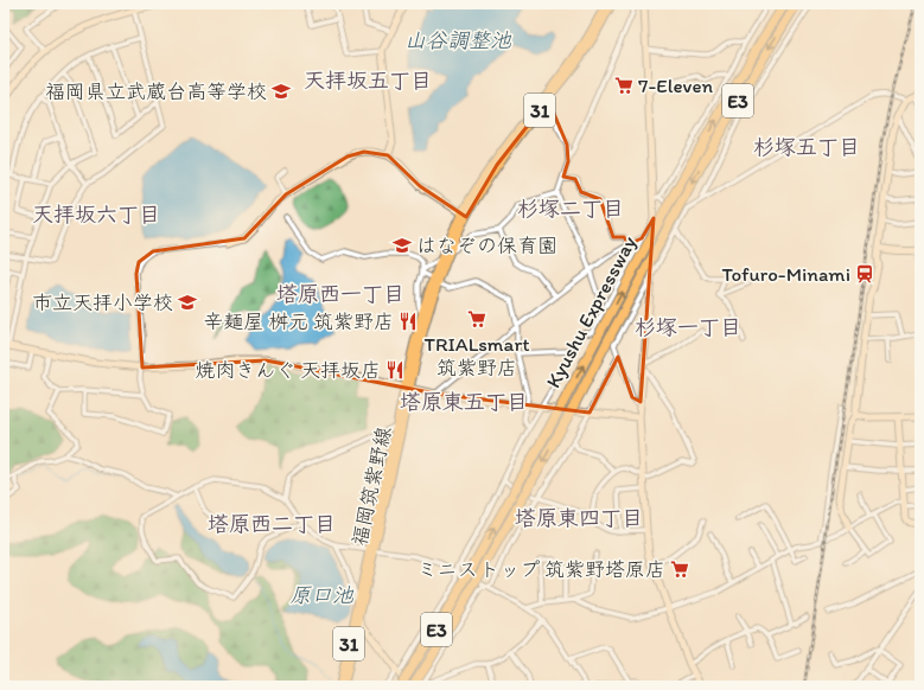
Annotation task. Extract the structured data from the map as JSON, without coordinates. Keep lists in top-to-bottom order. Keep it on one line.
{"streets":{"highway":["E3","Kyushu Expressway"],"main road":["31","福岡筑紫野線"]},"districts":["天拝坂五丁目","杉塚五丁目","杉塚二丁目","天拝坂六丁目","塔原西一丁目","杉塚一丁目","塔原東五丁目","塔原東四丁目","塔原西二丁目"],"water":["山谷調整池","原口池"],"places":{"supermarket":["7-Eleven","TRIALsmart 筑紫野店","ミニストップ 筑紫野塔原店"],"school or university":["福岡県立武蔵台高等学校","はなぞの保育園","市立天拝小学校"],"station":["Tofuro-Minami"],"restaurant":["辛麺屋 桝元 筑紫野店","焼肉きんぐ 天拝坂店"]}}
